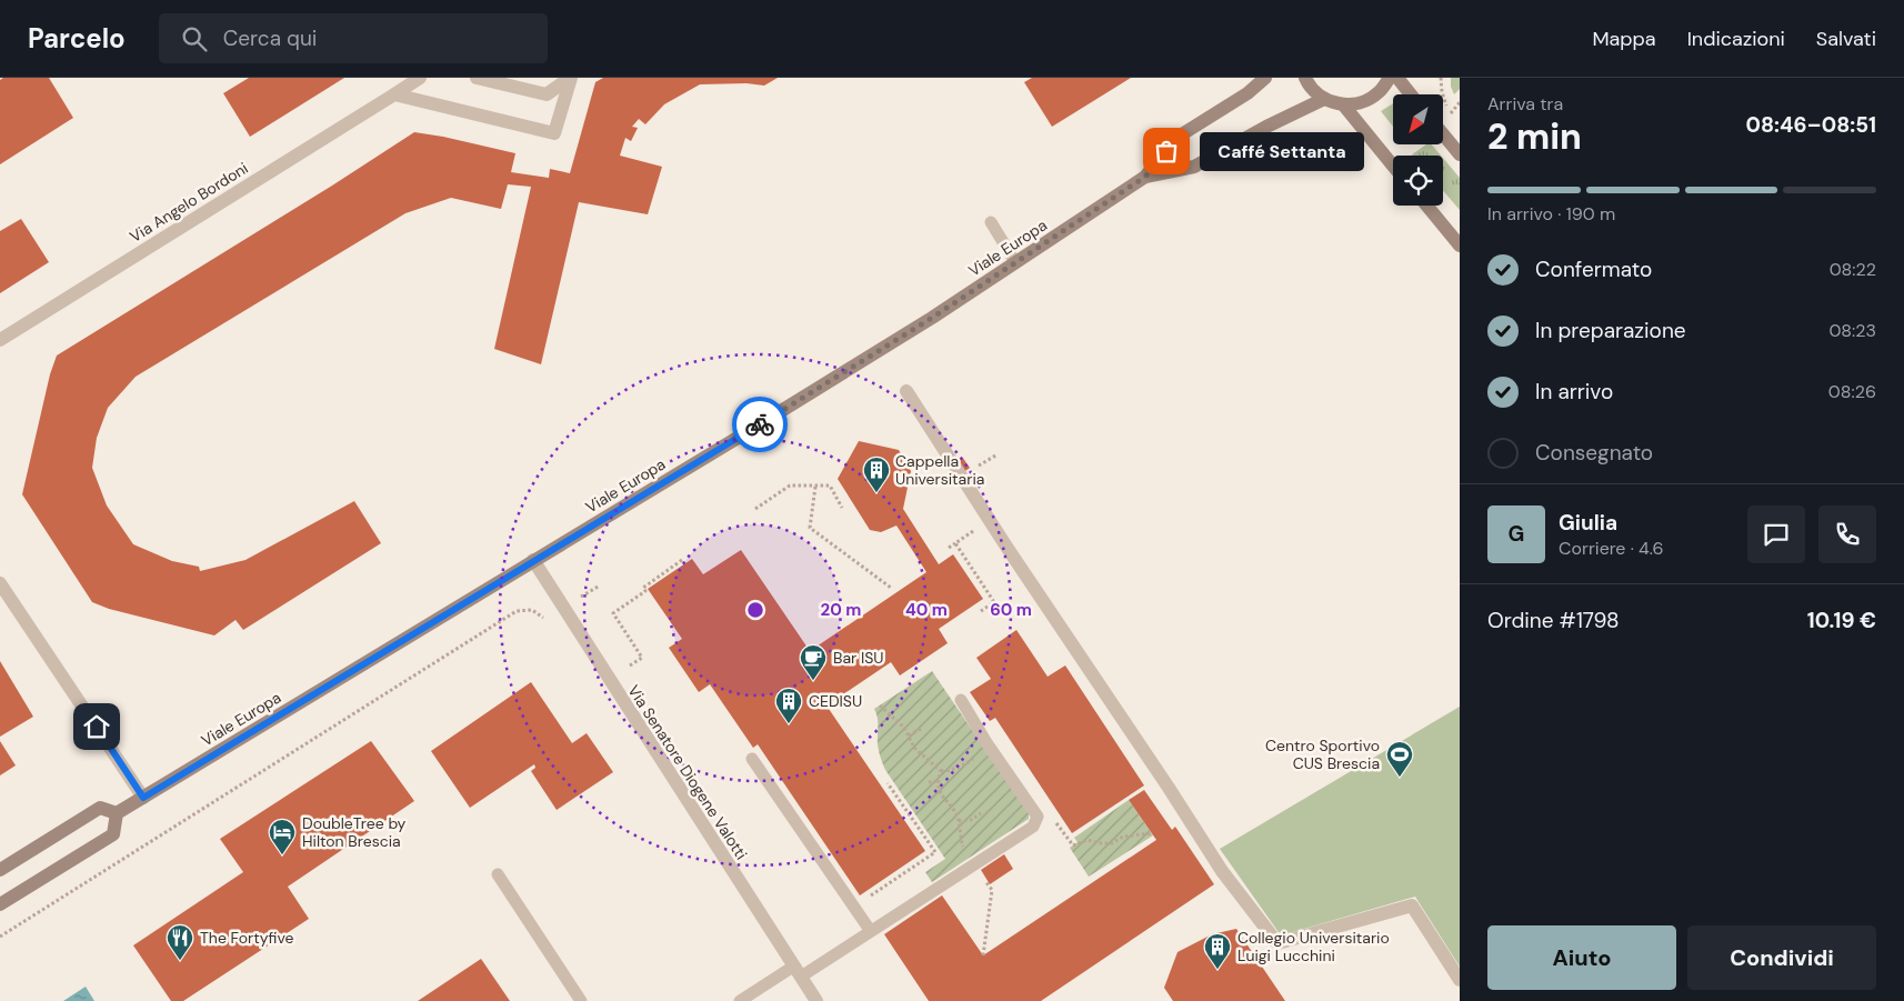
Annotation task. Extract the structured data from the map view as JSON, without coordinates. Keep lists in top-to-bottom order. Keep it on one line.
{"streets":{"street":["Via Angelo Bordoni","Viale Europa","Via Senatore Diogene Valotti"]},"crossings":[["Viale Europa","Via Senatore Diogene Valotti"]],"places":{"other":["Caffé Settanta"],"building":["Cappella Universitaria","CEDISU","Collegio Universitario Luigi Lucchini"],"cafe":["Bar ISU"],"sports":["Centro Sportivo CUS Brescia"],"hotel":["DoubleTree by Hilton Brescia"],"restaurant":["The Fortyfive"]},"north":"bottom left","page":{"header":"Parcelo","search":"Cerca qui","nav":["Mappa","Indicazioni","Salvati"],"heading":["2 min","Arriva tra","08:46–08:51"],"panel":["Giulia","Corriere · 4.6","Ordine #1798","10.19 €"],"bubble":"Caffé Settanta","bar":"In arrivo · 190 m","list":[["Confermato","08:22"],["In preparazione","08:23"],["In arrivo","08:26"],"Consegnato"],"round":"G","buttons":["Aiuto","Condividi"]},"rings":["20 m","40 m","60 m"]}
